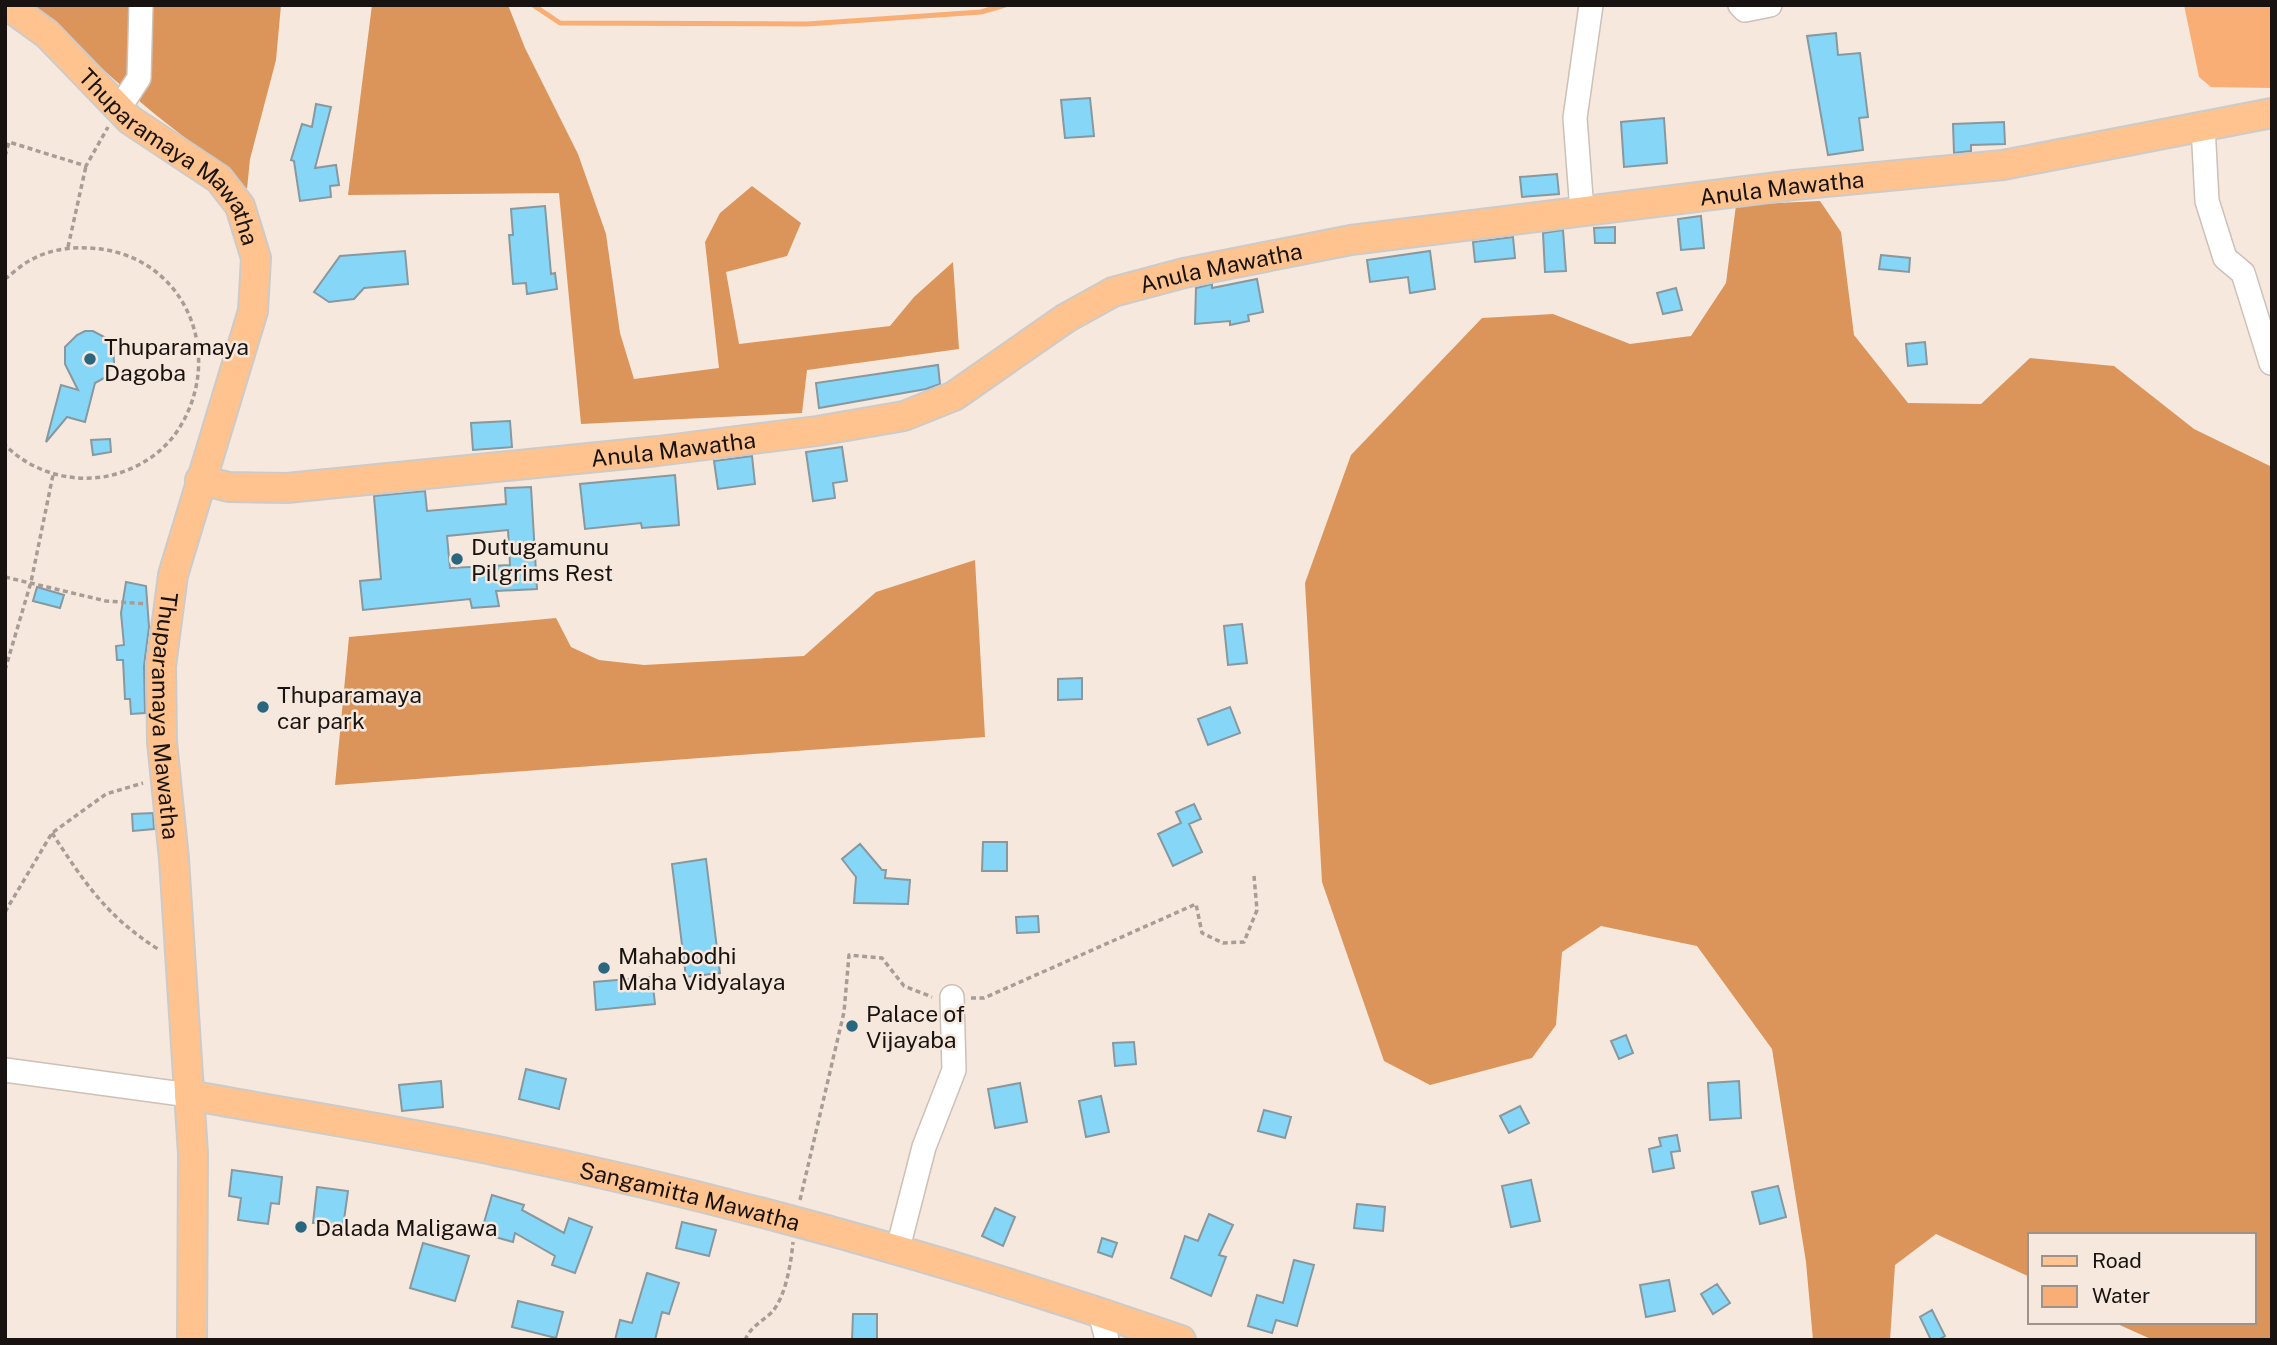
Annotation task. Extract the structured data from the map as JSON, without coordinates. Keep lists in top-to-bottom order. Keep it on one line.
{"streets":{"main road":["Thuparamaya Mawatha","Anula Mawatha","Sangamitta Mawatha"]},"crossings":[["Thuparamaya Mawatha","Anula Mawatha"],["Thuparamaya Mawatha","Sangamitta Mawatha"]],"places":["Thuparamaya Dagoba","Dutugamunu Pilgrims Rest","Thuparamaya car park","Mahabodhi Maha Vidyalaya","Palace of Vijayaba","Dalada Maligawa"],"legend":["Road","Water"]}
